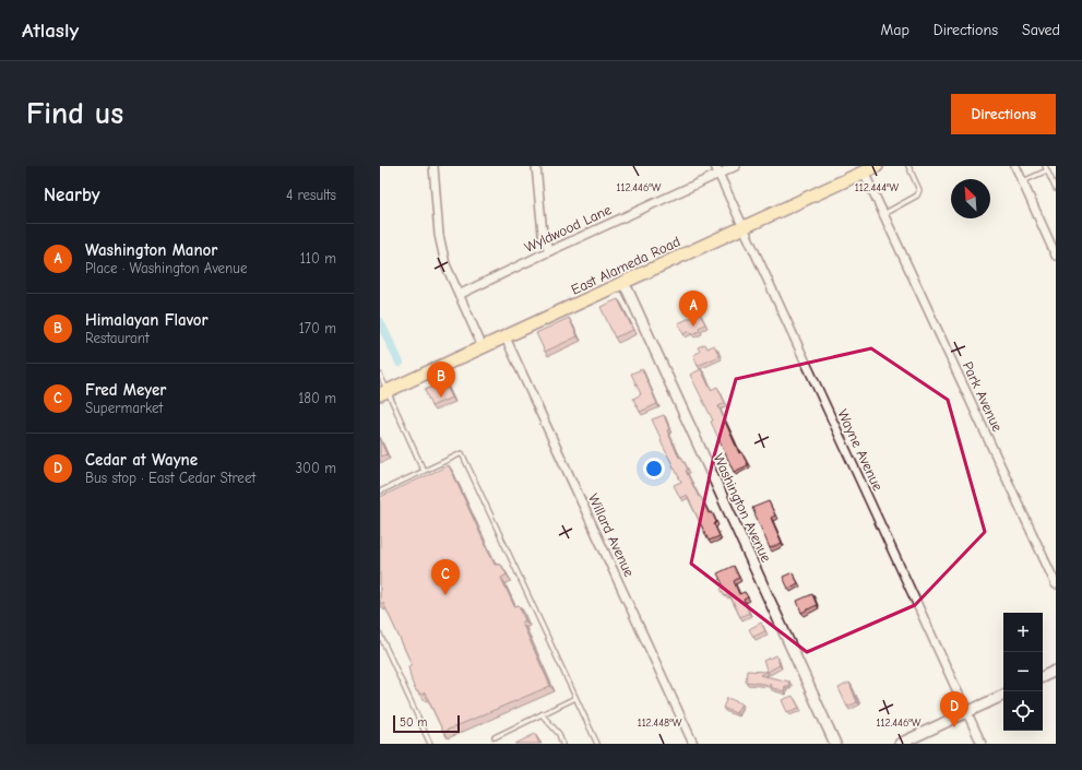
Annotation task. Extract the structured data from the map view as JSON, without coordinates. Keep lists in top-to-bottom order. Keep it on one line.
{"streets":{"main road":["East Alameda Road"],"street":["Wyldwood Lane","Park Avenue","Wayne Avenue","Washington Avenue","Willard Avenue"]},"crossings":[["Wyldwood Lane","Wayne Avenue"],["East Alameda Road","Park Avenue"],["East Alameda Road","Wayne Avenue"],["East Alameda Road","Washington Avenue"],["East Alameda Road","Willard Avenue"]],"scale_bar":"50 m","north":"top left","page":{"header":"Atlasly","nav":["Map","Directions","Saved"],"buttons":"Directions","title":"Find us","heading":["Nearby","4 results"],"list":[{"mark":"A","name":"Washington Manor","note":"Place · Washington Avenue","value":"110 m"},{"mark":"B","name":"Himalayan Flavor","note":"Restaurant","value":"170 m"},{"mark":"C","name":"Fred Meyer","note":"Supermarket","value":"180 m"},{"mark":"D","name":"Cedar at Wayne","note":"Bus stop · East Cedar Street","value":"300 m"}],"pins":["A","B","C","D"],"map_buttons":["+","−"],"scale":"50 m"},"coordinates":["112.446°W","112.444°W","112.448°W"]}
